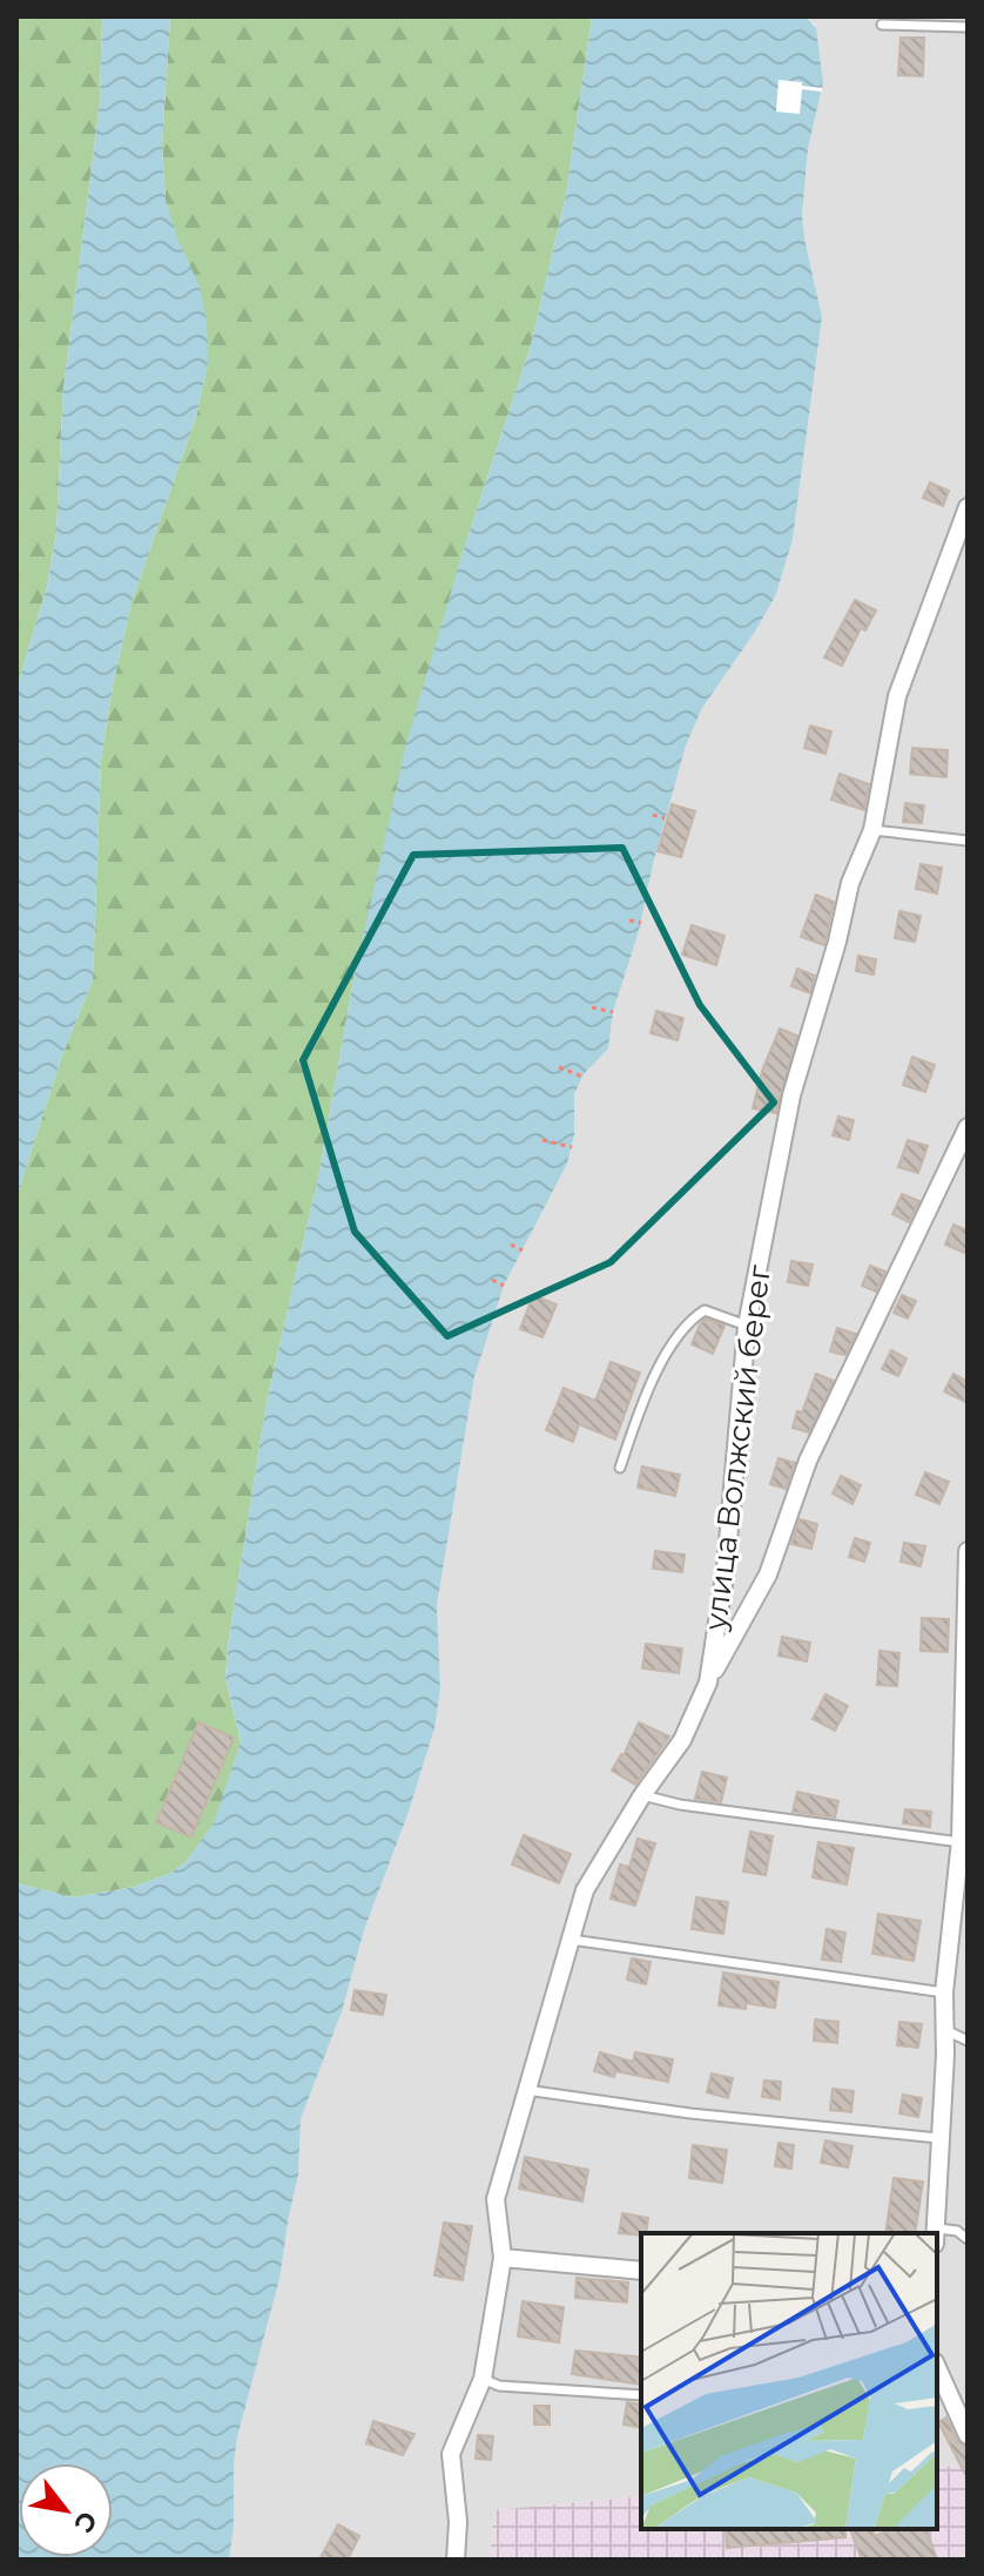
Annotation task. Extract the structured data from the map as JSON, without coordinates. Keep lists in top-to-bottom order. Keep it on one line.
{"streets":{"street":["улица Волжский берег"]},"north":"bottom right"}
